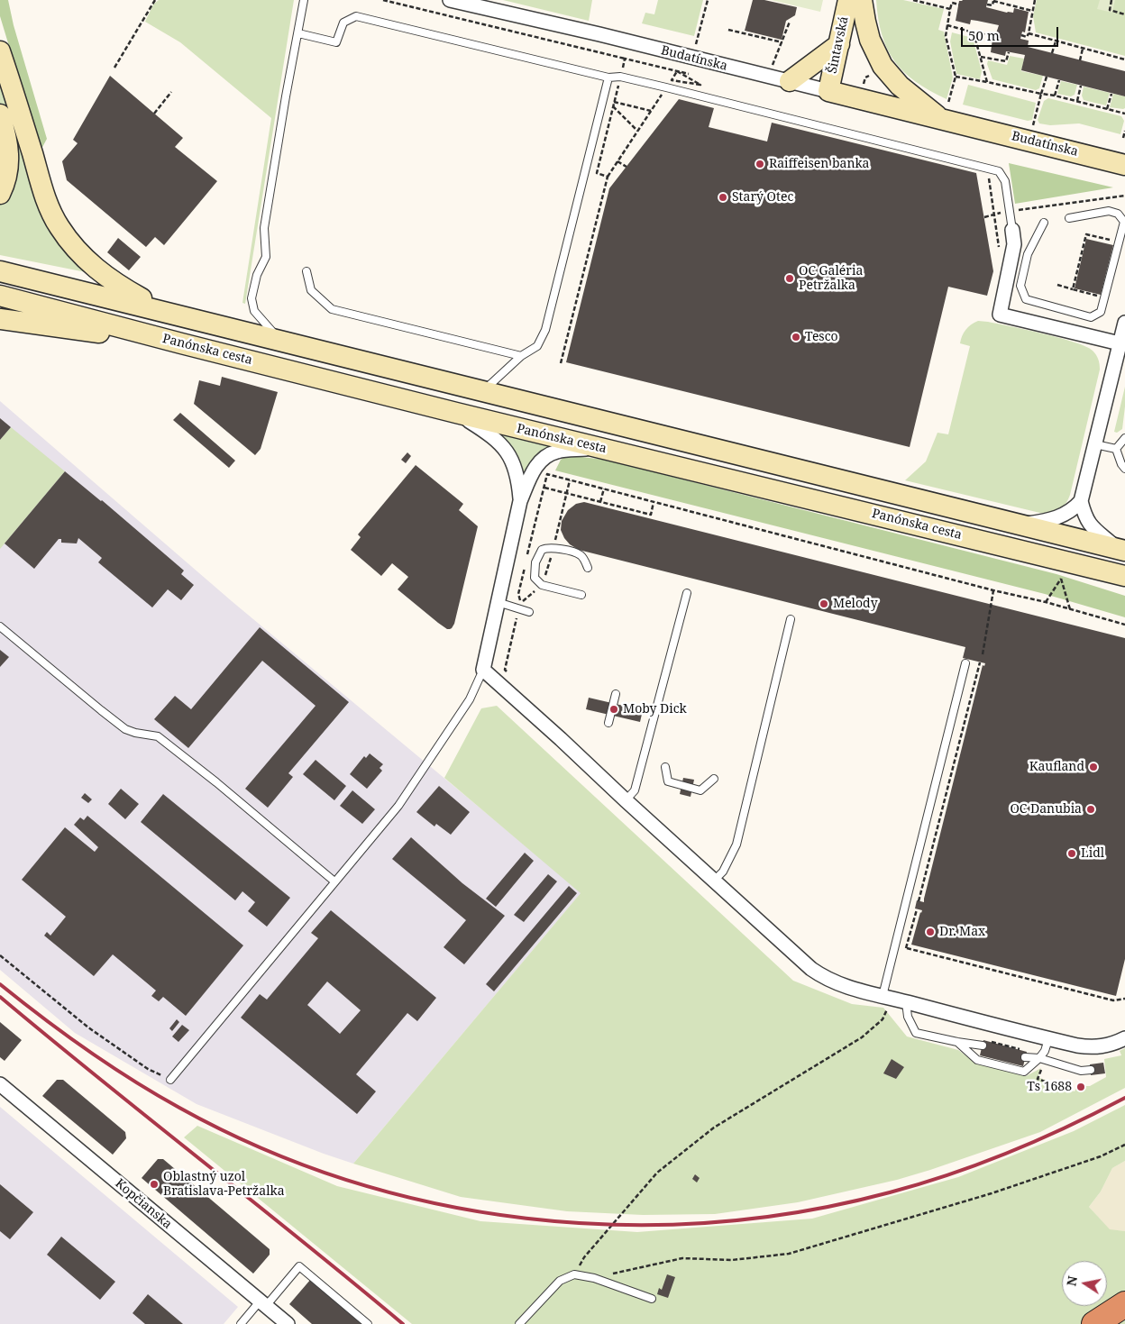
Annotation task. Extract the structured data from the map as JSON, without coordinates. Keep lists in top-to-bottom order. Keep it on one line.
{"streets":{"main road":["Šintavská","Budatínska","Panónska cesta"],"street":["Kopčianska"]},"crossings":[["Šintavská","Budatínska"]],"places":["Raiffeisen banka","Starý Otec","OC Galéria Petržalka","Tesco","Melody","Moby Dick","Kaufland","OC Danubia","Lidl","Dr. Max","Ts 1688","Oblastný uzol Bratislava-Petržalka"],"scale_bar":"50 m","north":"left"}
